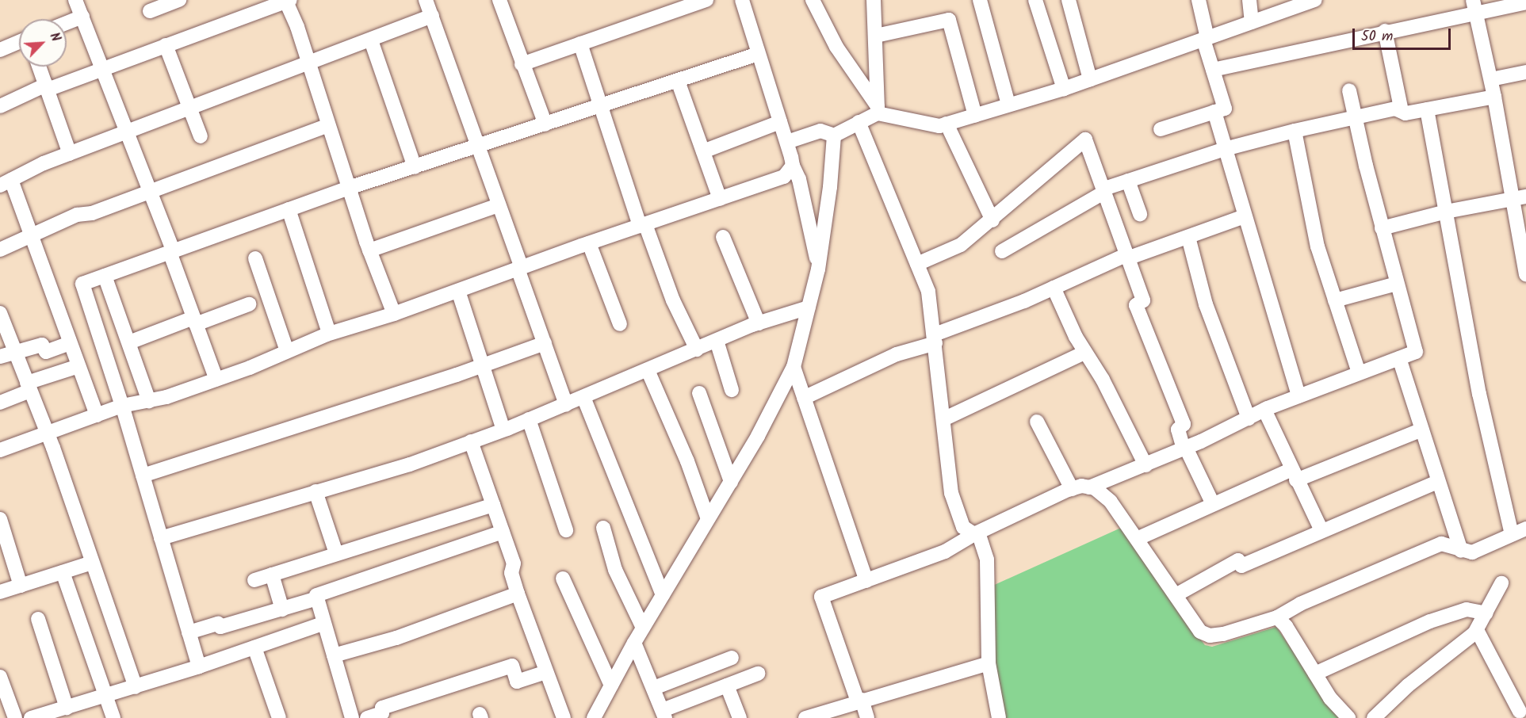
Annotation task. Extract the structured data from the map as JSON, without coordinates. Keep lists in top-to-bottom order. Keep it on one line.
{"scale_bar":"50 m","north":"top right"}
